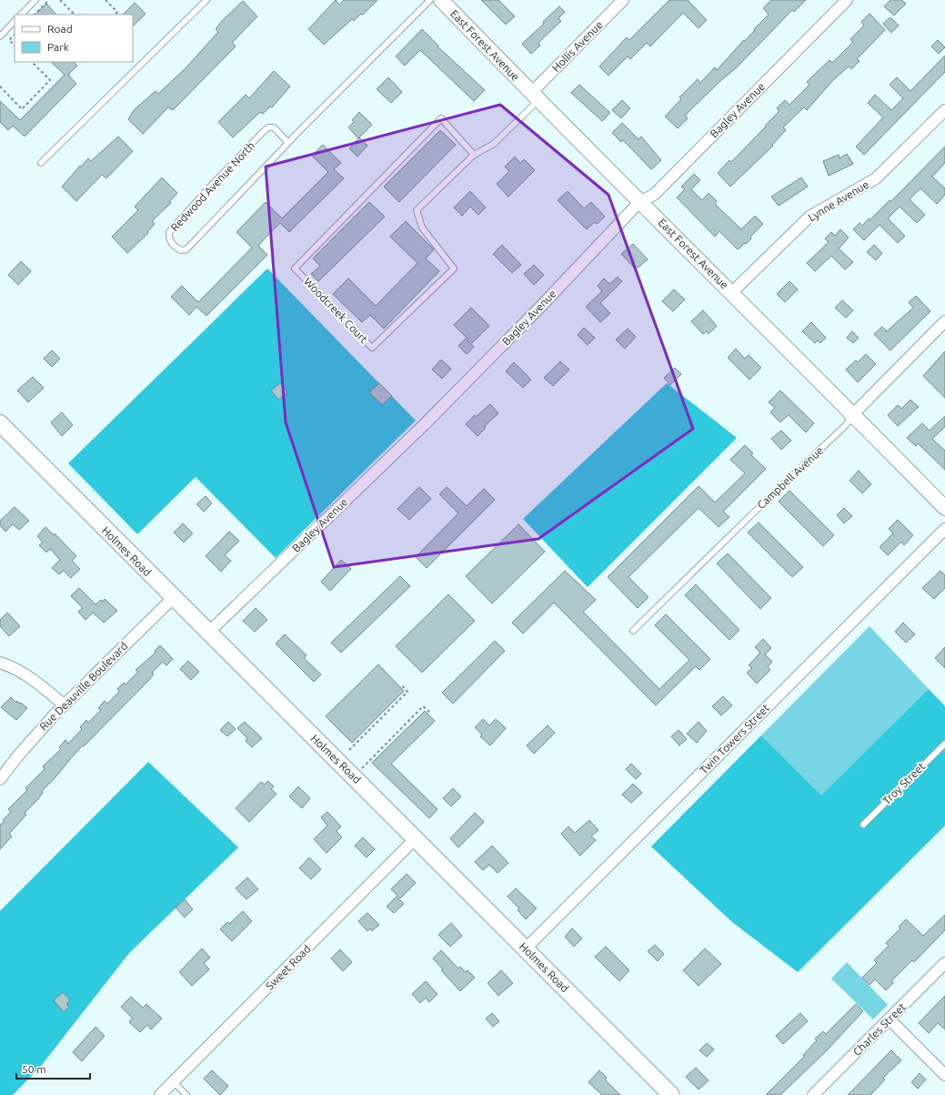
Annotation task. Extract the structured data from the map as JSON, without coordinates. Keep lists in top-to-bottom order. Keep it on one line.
{"streets":{"main road":["Holmes Road"],"street":["East Forest Avenue","Hollis Avenue","Bagley Avenue","Lynne Avenue","Campbell Avenue","Rue Deauville Boulevard","Twin Towers Street","Sweet Road","Charles Street"],"lane":["Redwood Avenue North","Woodcreek Court","Troy Street"]},"crossings":[["East Forest Avenue","Hollis Avenue"],["East Forest Avenue","Bagley Avenue"],["East Forest Avenue","Lynne Avenue"],["East Forest Avenue","Woodcreek Court"],["East Forest Avenue","Campbell Avenue"],["Hollis Avenue","Woodcreek Court"],["Bagley Avenue","Holmes Road"],["Holmes Road","Rue Deauville Boulevard"],["Holmes Road","Twin Towers Street"],["Holmes Road","Sweet Road"]],"legend":["Road","Park"],"scale_bar":"50 m"}
